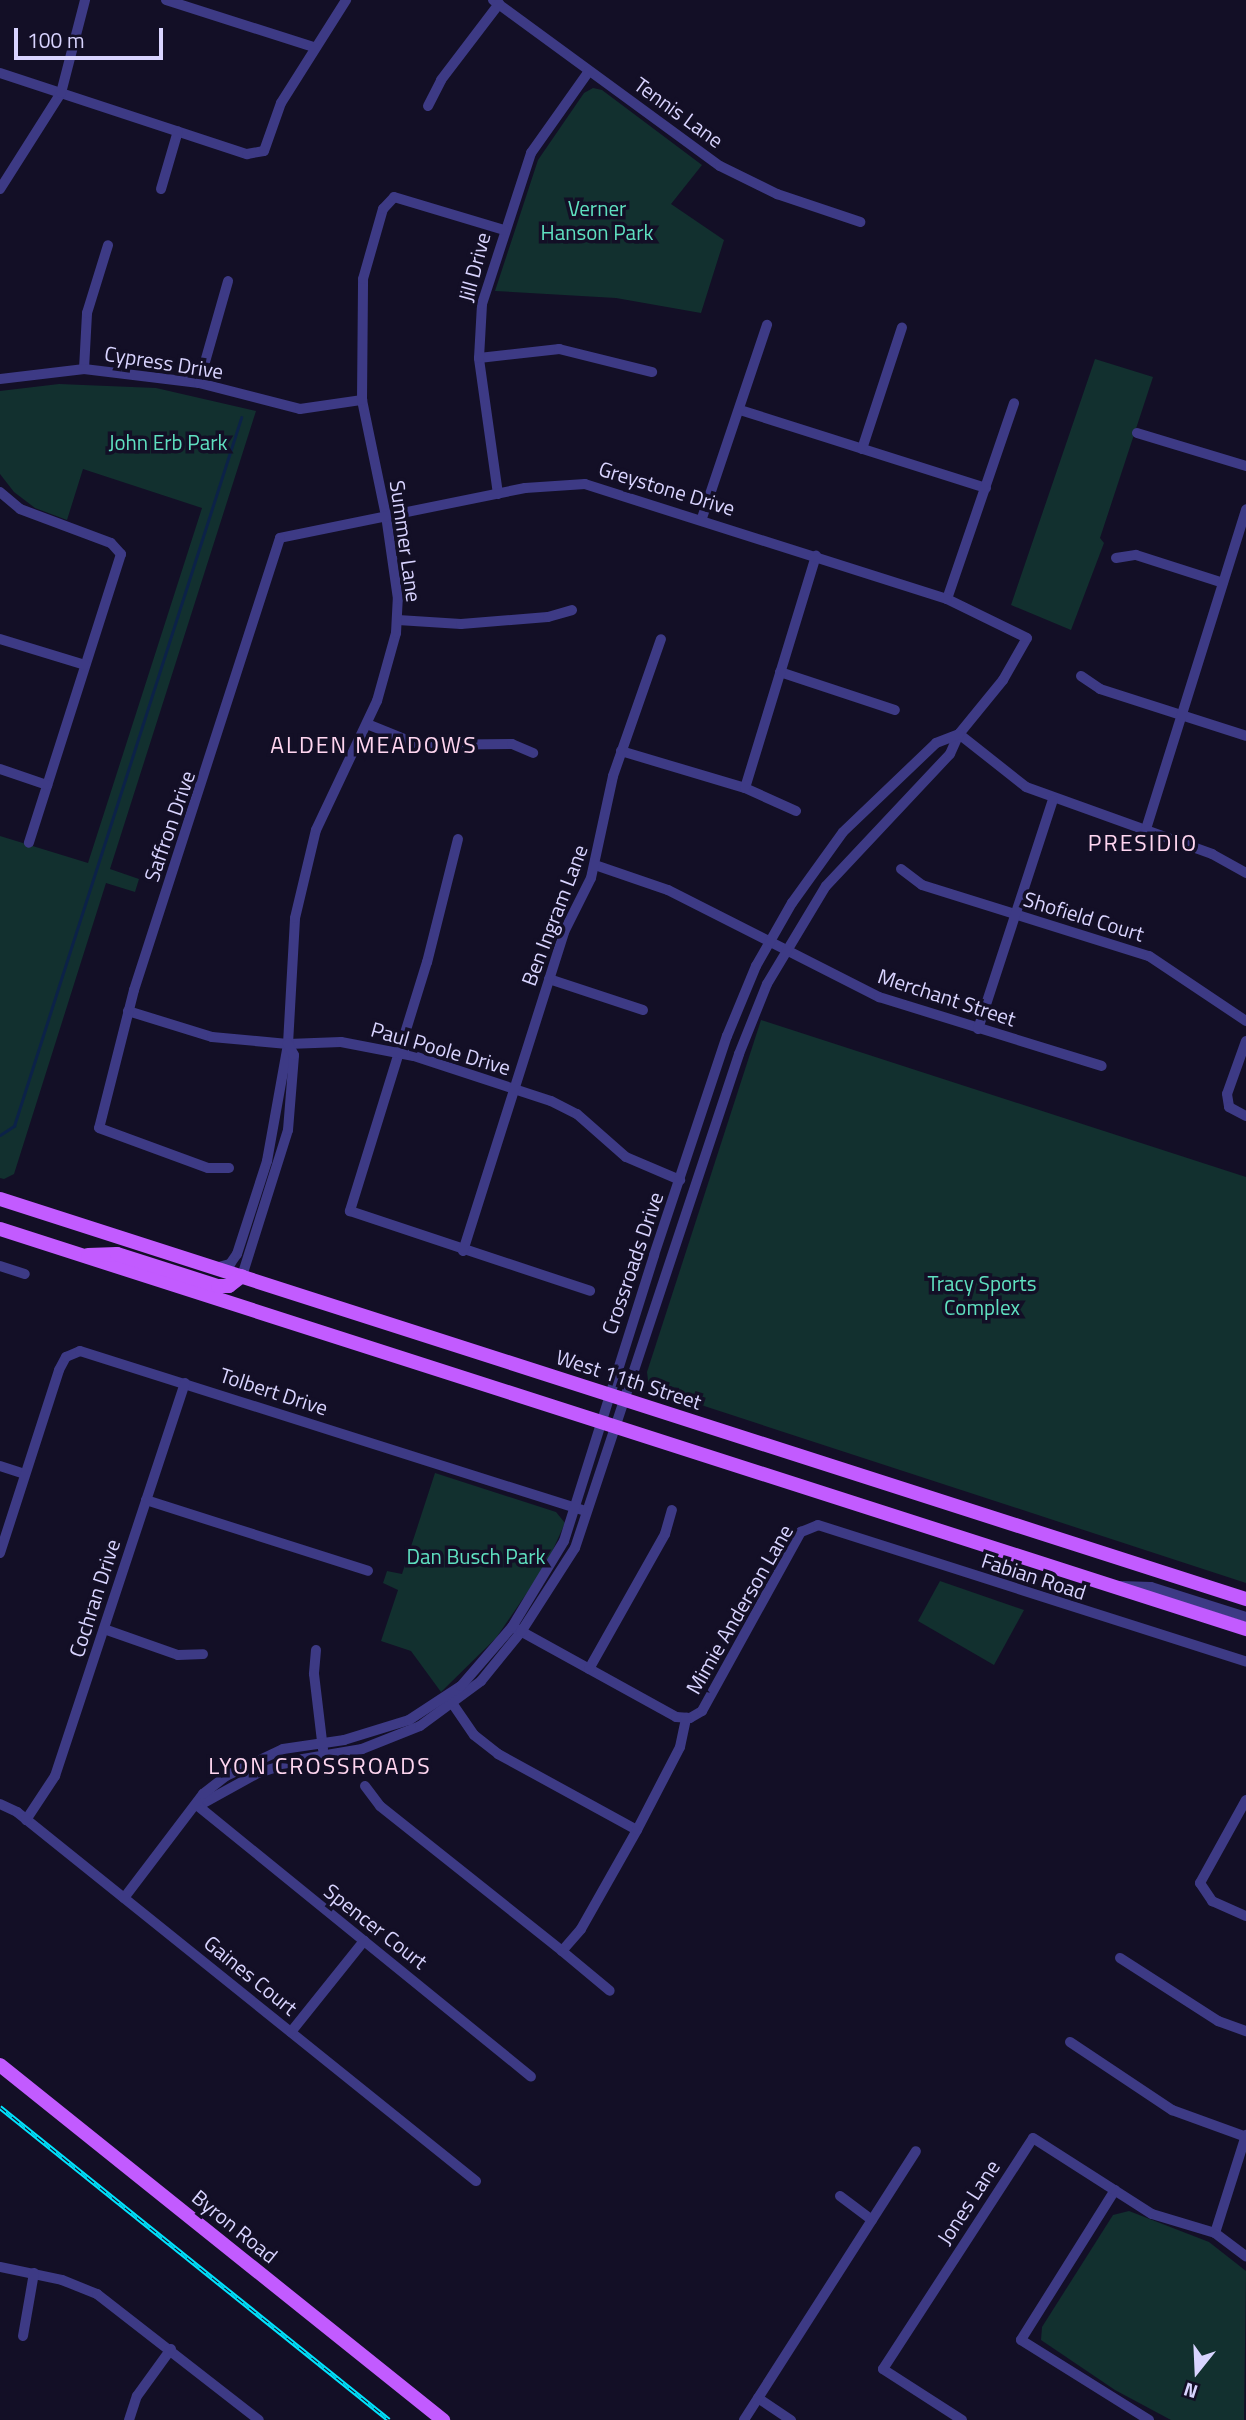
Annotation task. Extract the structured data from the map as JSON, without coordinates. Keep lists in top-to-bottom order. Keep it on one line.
{"streets":{"main road":["West 11th Street","Byron Road"],"street":["Tennis Lane","Jill Drive","Cypress Drive","Greystone Drive","Summer Lane","Saffron Drive","Ben Ingram Lane","Shofield Court","Merchant Street","Paul Poole Drive","Crossroads Drive","Tolbert Drive","Fabian Road","Cochran Drive","Mimie Anderson Lane","Spencer Court","Gaines Court","Jones Lane"]},"crossings":[["Tennis Lane","Jill Drive"],["Jill Drive","Greystone Drive"],["Jill Drive","Summer Lane"],["Cypress Drive","Summer Lane"],["Greystone Drive","Summer Lane"],["Greystone Drive","Saffron Drive"],["Greystone Drive","Crossroads Drive"],["Summer Lane","Paul Poole Drive"],["Summer Lane","West 11th Street"],["Saffron Drive","Paul Poole Drive"],["Ben Ingram Lane","Merchant Street"],["Ben Ingram Lane","Paul Poole Drive"],["Merchant Street","Crossroads Drive"],["Paul Poole Drive","Crossroads Drive"],["Crossroads Drive","West 11th Street"],["Crossroads Drive","Tolbert Drive"],["Crossroads Drive","Mimie Anderson Lane"],["Crossroads Drive","Spencer Court"],["Crossroads Drive","Gaines Court"],["Tolbert Drive","Cochran Drive"],["Fabian Road","Mimie Anderson Lane"],["Cochran Drive","Gaines Court"]],"districts":["ALDEN MEADOWS","PRESIDIO","LYON CROSSROADS"],"parks":["Verner Hanson Park","John Erb Park","Tracy Sports Complex","Dan Busch Park"],"scale_bar":"100 m","north":"bottom"}
